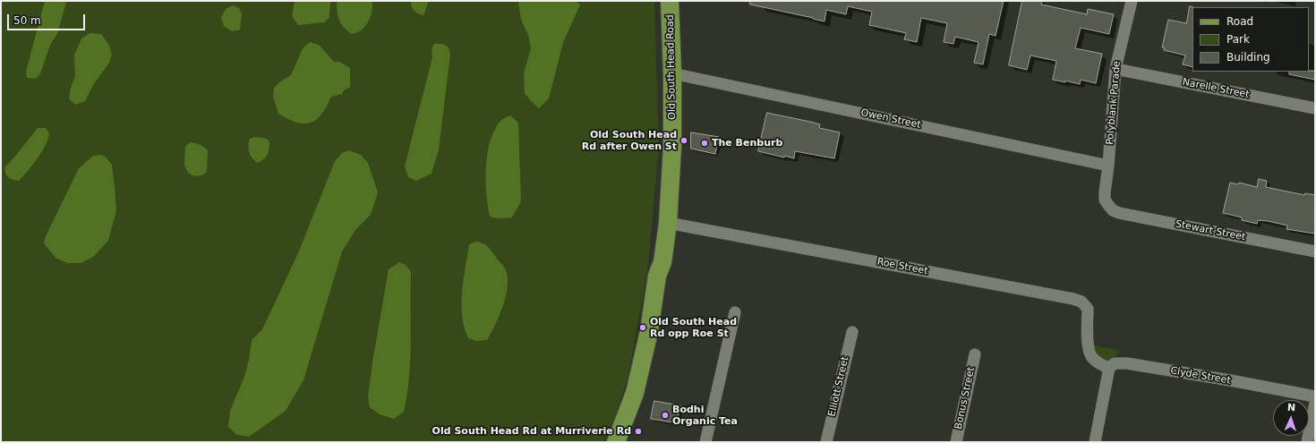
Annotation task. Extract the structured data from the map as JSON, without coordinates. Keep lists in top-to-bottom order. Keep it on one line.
{"streets":{"main road":["Old South Head Road"],"street":["Narelle Street","Polyblank Parade","Owen Street","Stewart Street","Roe Street","Clyde Street","Elliott Street","Bonus Street"]},"crossings":[["Old South Head Road","Owen Street"],["Old South Head Road","Roe Street"],["Narelle Street","Polyblank Parade"],["Polyblank Parade","Owen Street"],["Polyblank Parade","Stewart Street"],["Roe Street","Clyde Street"]],"places":["Old South Head Rd after Owen St","The Benburb","Old South Head Rd opp Roe St","Bodhi Organic Tea","Old South Head Rd at Murriverie Rd"],"legend":["Road","Park","Building"],"scale_bar":"50 m","north":"top"}
